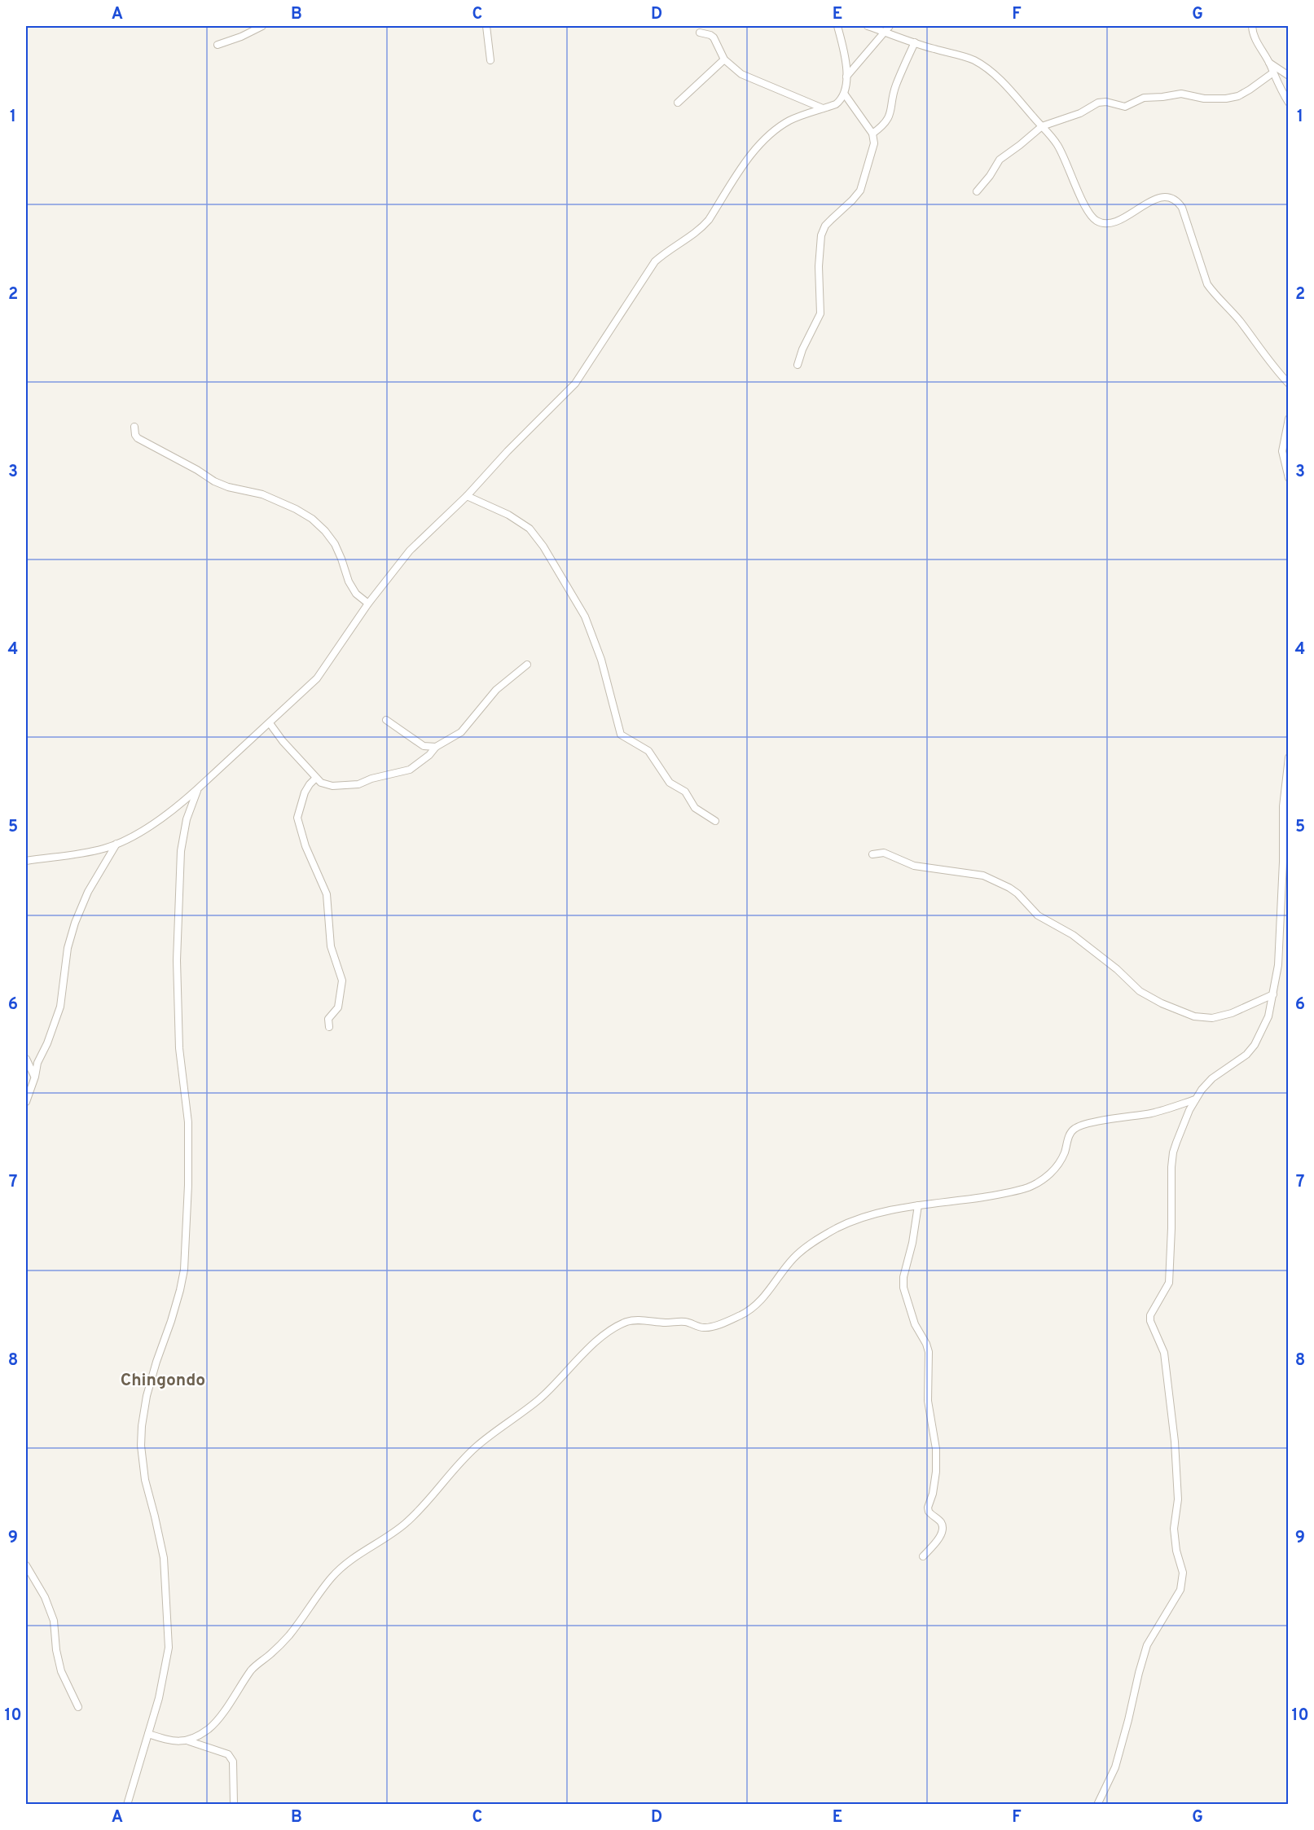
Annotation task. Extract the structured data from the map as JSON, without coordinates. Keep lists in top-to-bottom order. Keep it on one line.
{"districts":["Chingondo"],"grid":{"columns":["A","B","C","D","E","F","G"],"rows":["1","2","3","4","5","6","7","8","9","10"]}}
